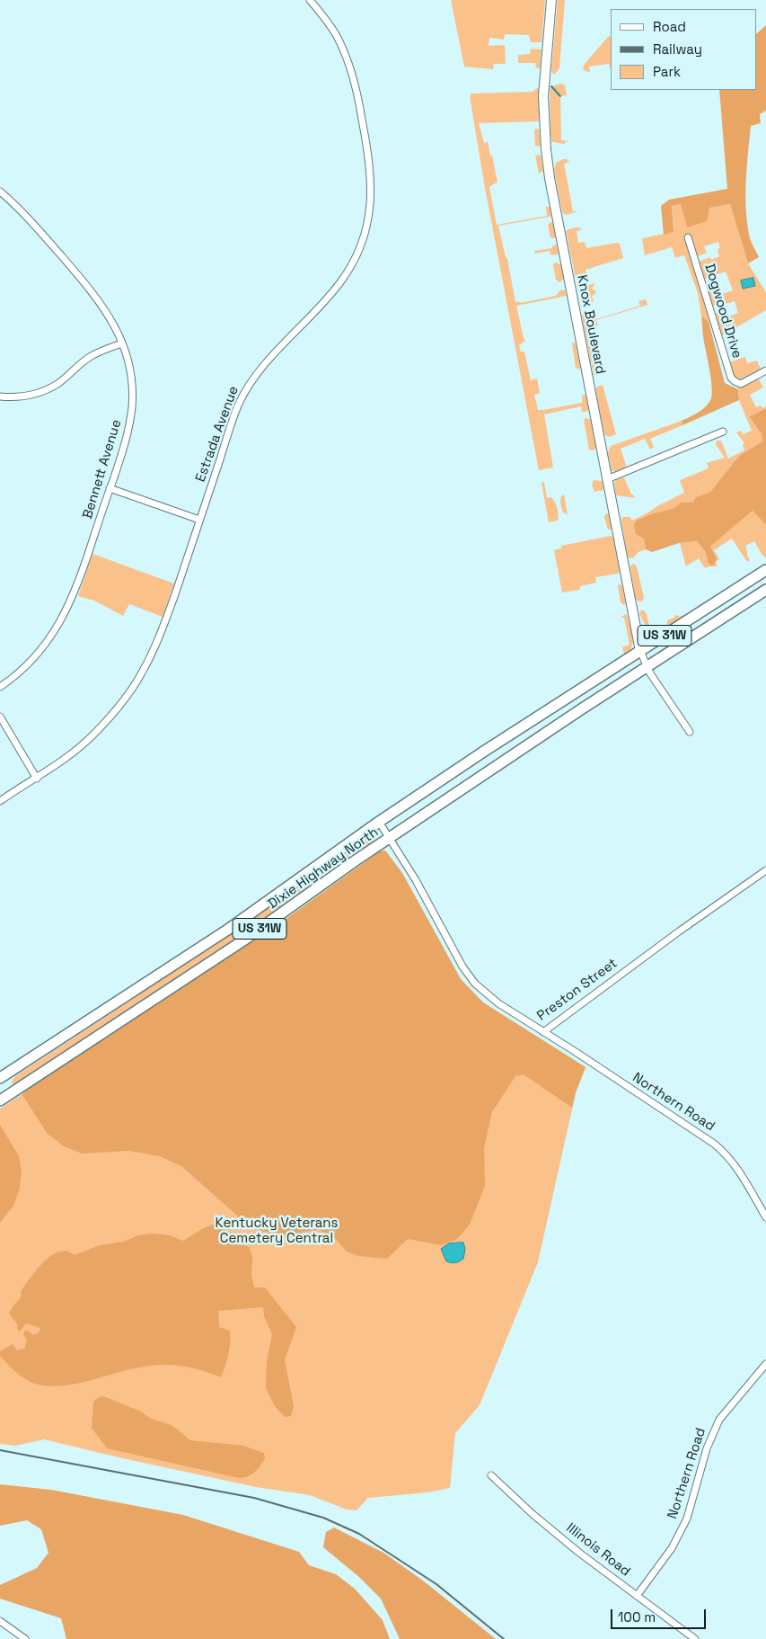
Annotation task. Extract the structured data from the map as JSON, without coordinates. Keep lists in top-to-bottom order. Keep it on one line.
{"streets":{"highway":["US 31W","Dixie Highway North"],"main road":["Knox Boulevard"],"street":["Dogwood Drive","Estrada Avenue","Bennett Avenue","Preston Street","Northern Road","Illinois Road"]},"crossings":[["Knox Boulevard","US 31W"],["Knox Boulevard","Dixie Highway North"],["US 31W","Dixie Highway North"],["Dixie Highway North","Preston Street"],["Preston Street","Northern Road"],["Northern Road","Illinois Road"]],"parks":["Kentucky Veterans Cemetery Central"],"legend":["Road","Railway","Park"],"scale_bar":"100 m"}
